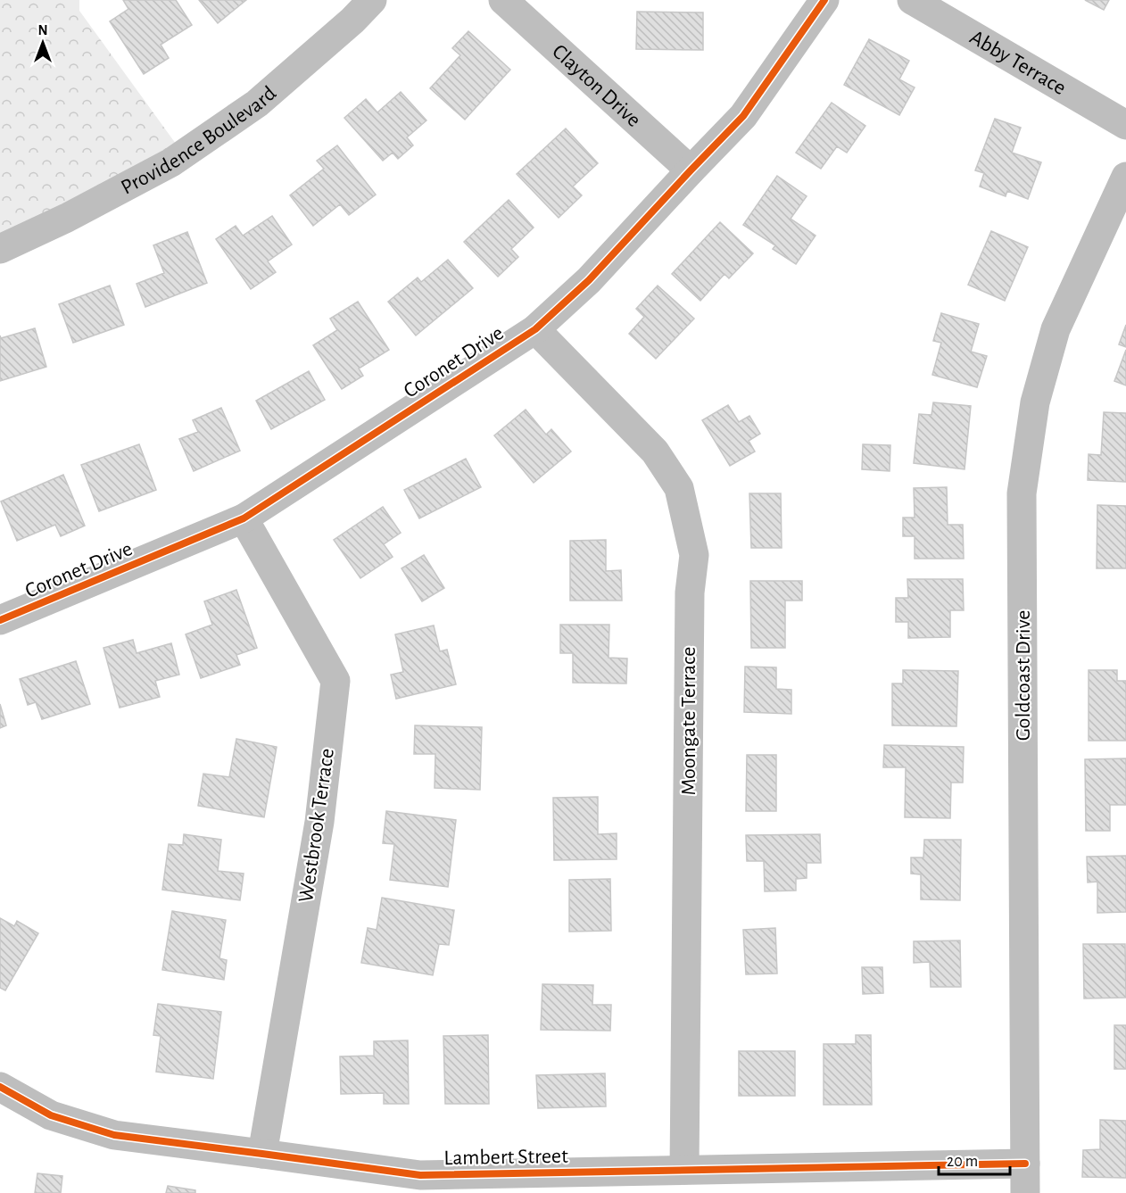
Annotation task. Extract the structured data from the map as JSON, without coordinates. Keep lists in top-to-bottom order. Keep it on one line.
{"streets":{"street":["Abby Terrace","Clayton Drive","Providence Boulevard","Coronet Drive","Goldcoast Drive","Moongate Terrace","Westbrook Terrace","Lambert Street"]},"crossings":[["Clayton Drive","Coronet Drive"],["Coronet Drive","Moongate Terrace"],["Coronet Drive","Westbrook Terrace"],["Goldcoast Drive","Lambert Street"],["Moongate Terrace","Lambert Street"],["Westbrook Terrace","Lambert Street"]],"scale_bar":"20 m","north":"top"}
